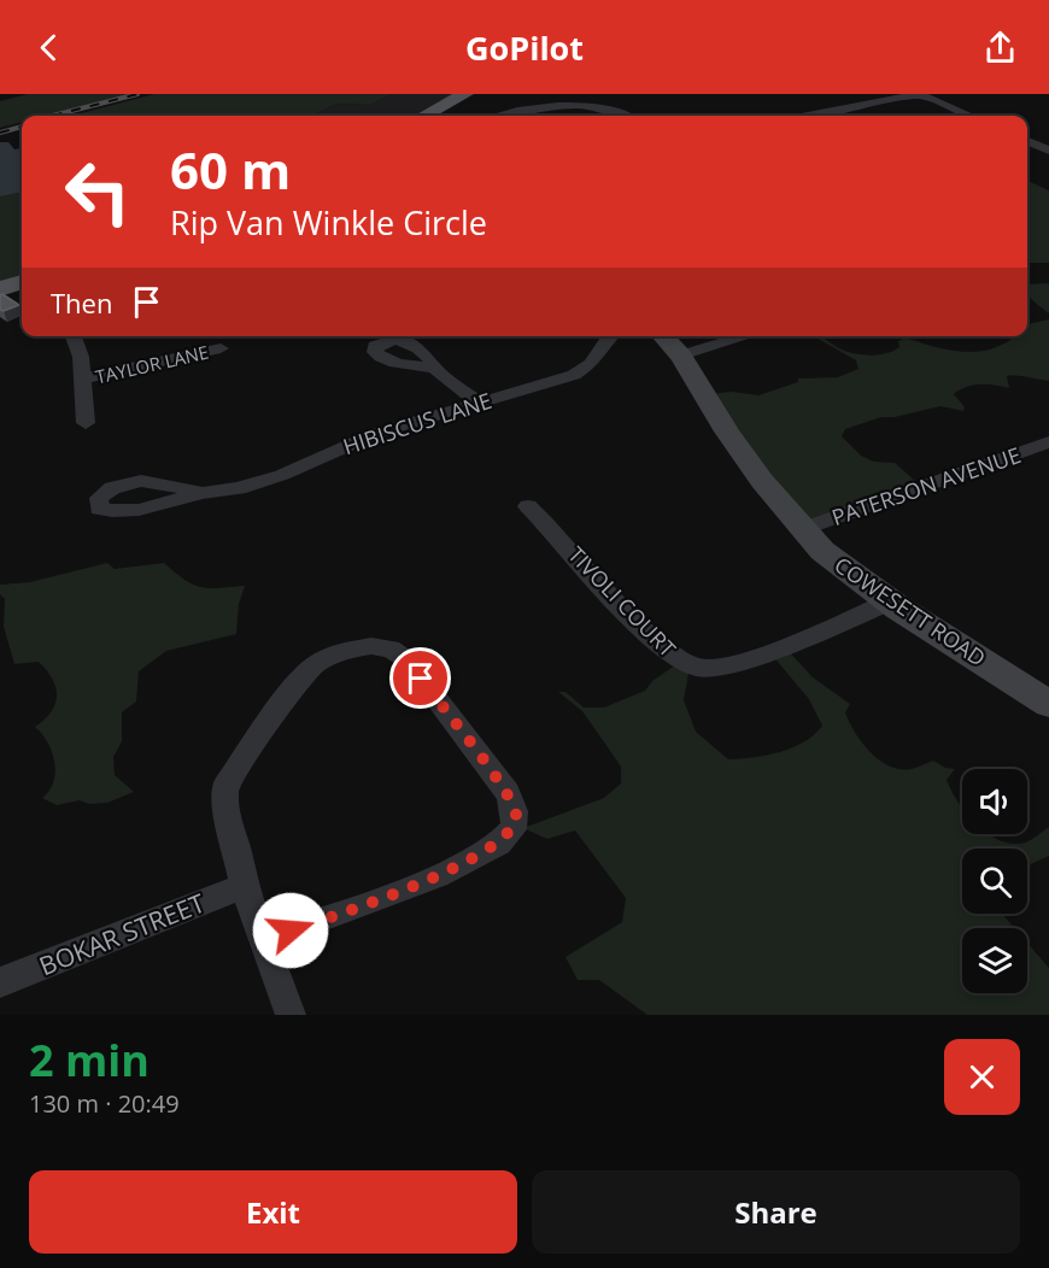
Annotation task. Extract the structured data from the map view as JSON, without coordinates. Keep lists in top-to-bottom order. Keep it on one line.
{"streets":{"main road":["COWESETT ROAD"],"street":["TAYLOR LANE","HIBISCUS LANE","PATERSON AVENUE","TIVOLI COURT","BOKAR STREET"]},"crossings":[["PATERSON AVENUE","COWESETT ROAD"],["TIVOLI COURT","COWESETT ROAD"]],"page":{"header":"GoPilot","turn":["60 m","Rip Van Winkle Circle"],"then":"Then","heading":["2 min","130 m · 20:49"],"buttons":["Exit","Share"]}}
